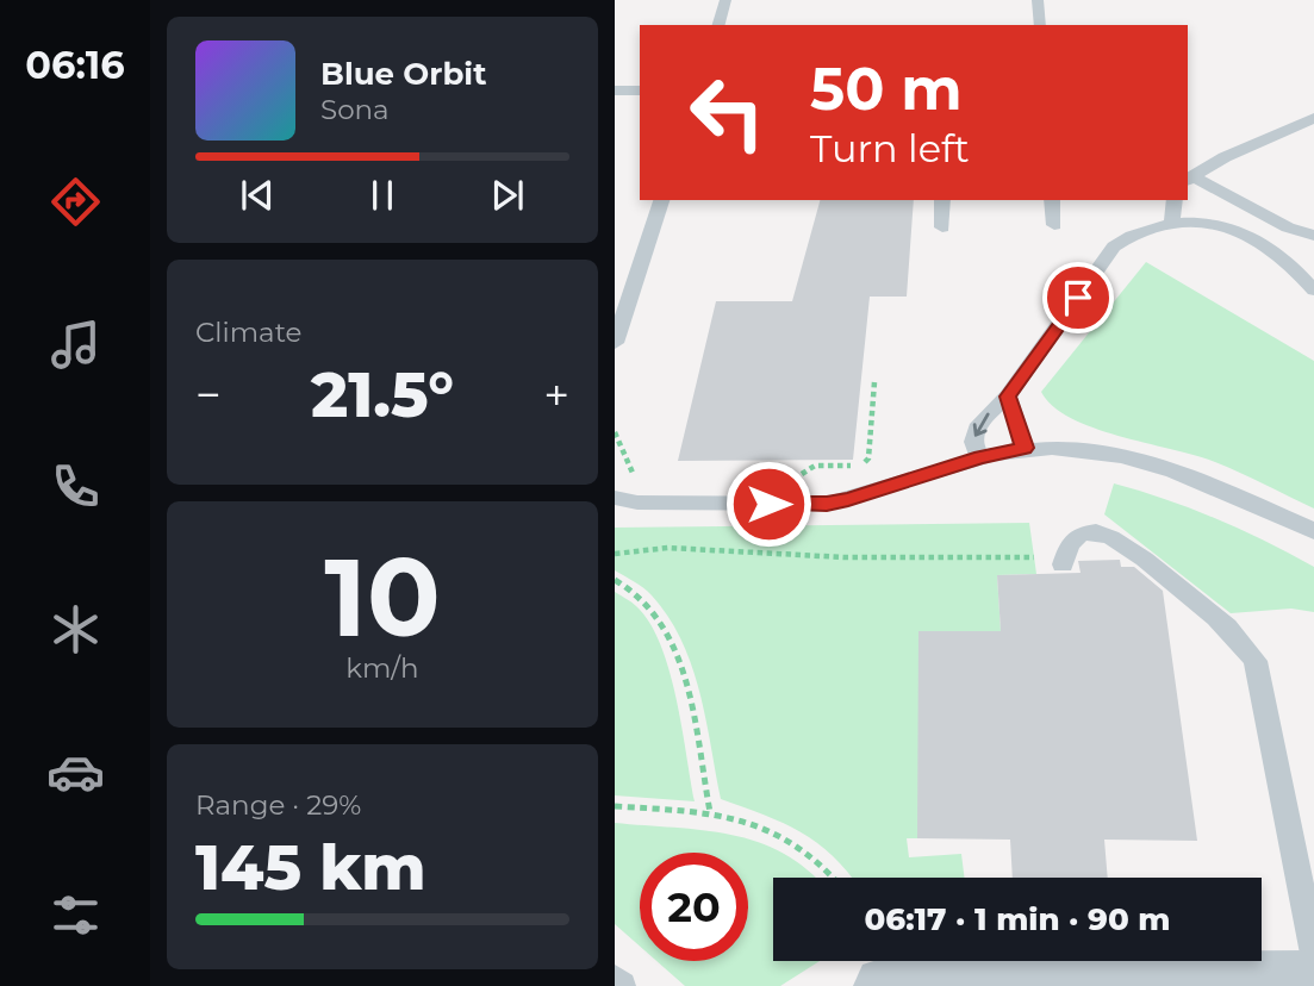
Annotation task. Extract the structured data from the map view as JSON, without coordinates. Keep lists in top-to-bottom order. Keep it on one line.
{"page":{"tabs":"06:16","turn":["50 m","Turn left"],"song":["Blue Orbit","Sona"],"tile":["Climate",["10","km/h"],["Range · 29%","145 km"]],"heat":["−","21.5°","+"],"limit":"20","trip":"06:17 · 1 min · 90 m"}}
